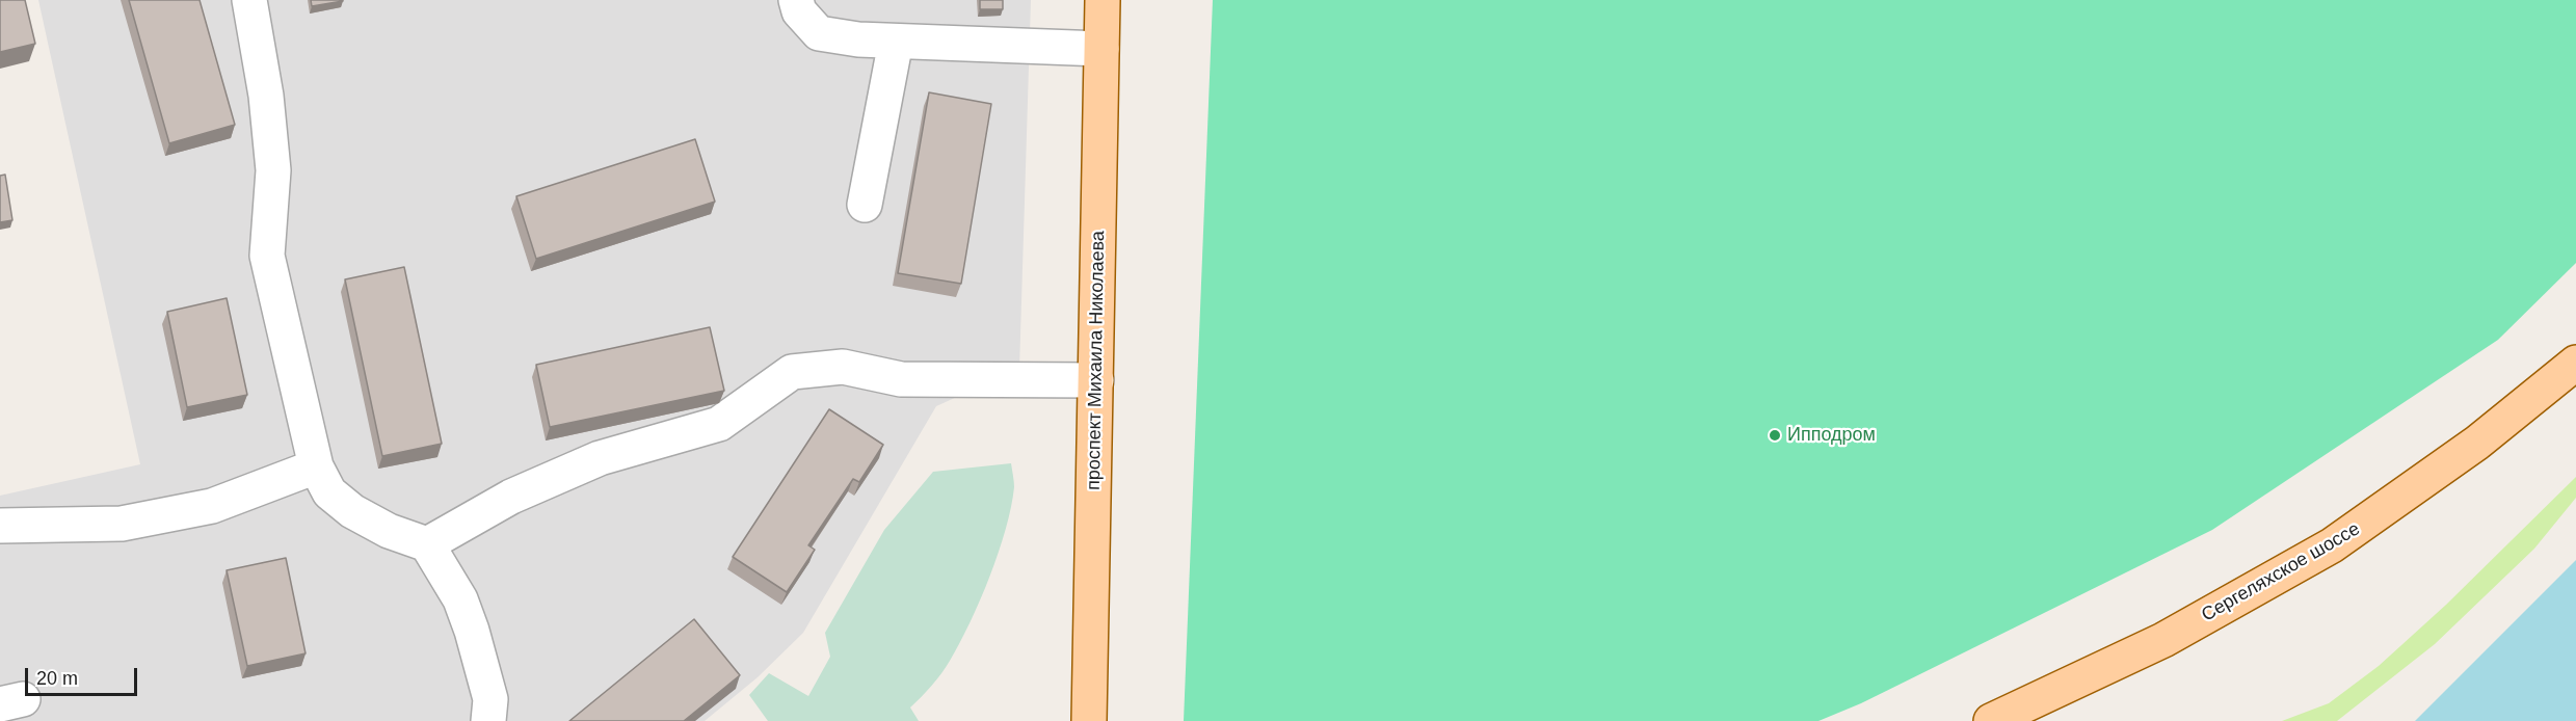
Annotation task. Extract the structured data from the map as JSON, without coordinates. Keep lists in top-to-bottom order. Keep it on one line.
{"streets":{"main road":["проспект Михаила Николаева","Сергеляхское шоссе"]},"places":["Ипподром"],"scale_bar":"20 m"}
